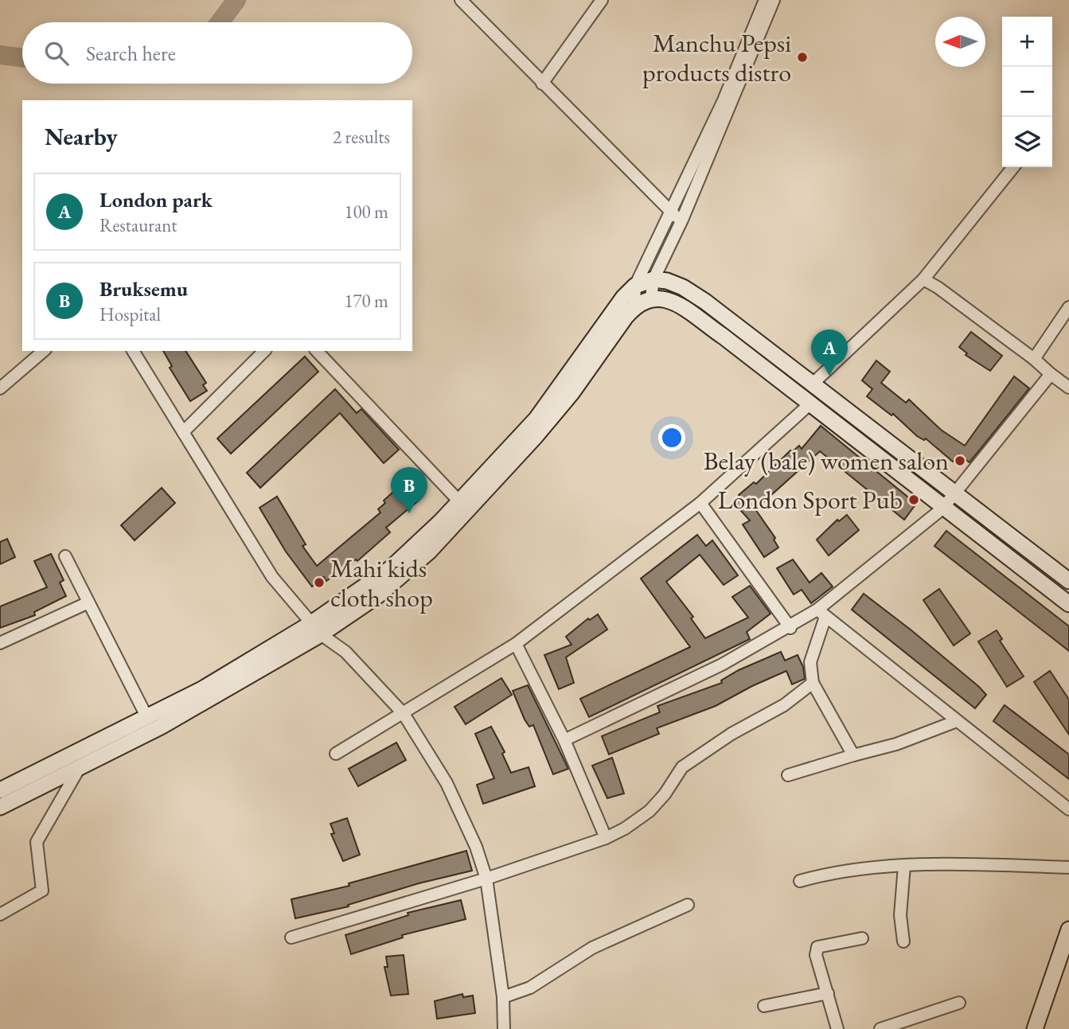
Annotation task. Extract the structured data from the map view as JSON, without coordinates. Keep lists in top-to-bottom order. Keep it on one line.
{"places":["Manchu Pepsi products distro","Belay (bale) women salon","London Sport Pub","Mahi kids cloth shop"],"north":"left","page":{"map_buttons":["+","−"],"search":"Search here","heading":["Nearby","2 results"],"list":[{"mark":"A","name":"London park","note":"Restaurant","value":"100 m"},{"mark":"B","name":"Bruksemu","note":"Hospital","value":"170 m"}],"pins":["A","B"]}}
